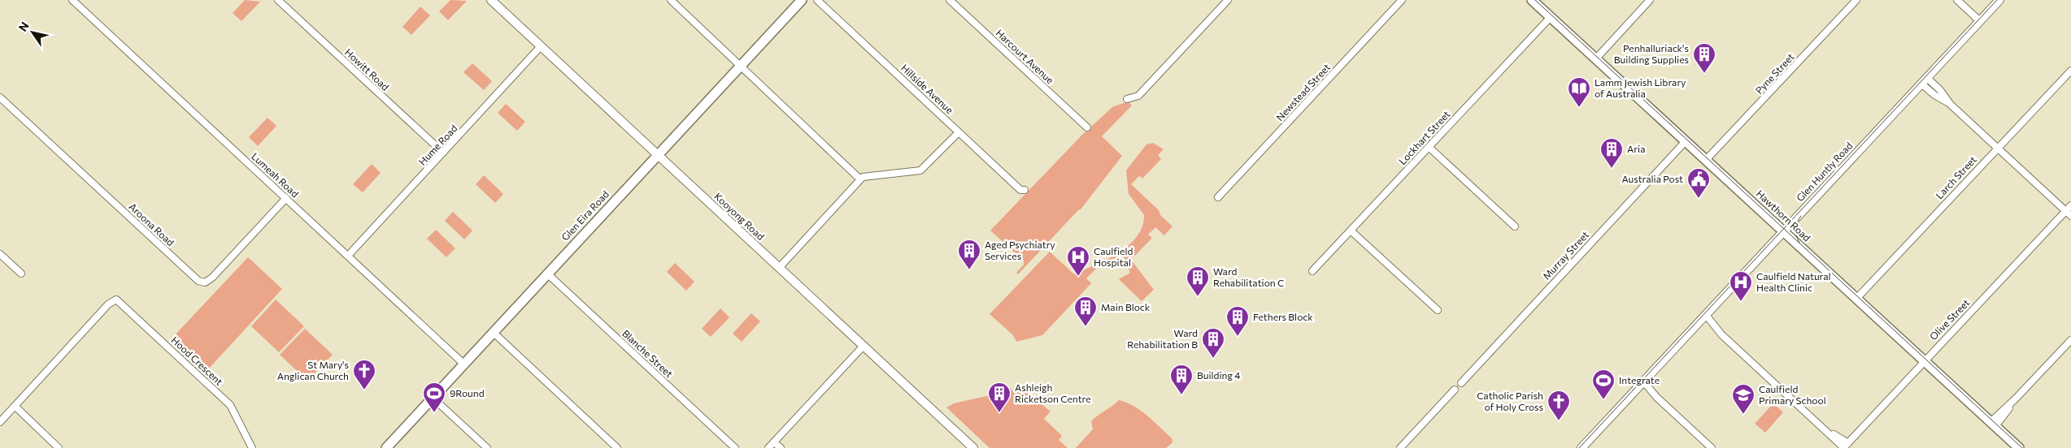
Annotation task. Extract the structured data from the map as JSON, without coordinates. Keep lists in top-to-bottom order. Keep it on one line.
{"streets":{"main road":["Glen Eira Road","Hawthorn Road"],"street":["Harcourt Avenue","Howitt Road","Pyne Street","Hillside Avenue","Newstead Street","Lockhart Street","Hume Road","Glen Huntly Road","Lumeah Road","Larch Street","Kooyong Road","Aroona Road","Murray Street","Olive Street","Blanche Street","Hood Crescent"]},"crossings":[["Howitt Road","Hume Road"],["Pyne Street","Hawthorn Road"],["Lockhart Street","Hawthorn Road"],["Hume Road","Lumeah Road"],["Hume Road","Kooyong Road"],["Glen Huntly Road","Hawthorn Road"],["Lumeah Road","Glen Eira Road"],["Lumeah Road","Aroona Road"],["Larch Street","Hawthorn Road"],["Glen Eira Road","Kooyong Road"],["Glen Eira Road","Blanche Street"],["Hawthorn Road","Murray Street"],["Hawthorn Road","Olive Street"]],"places":{"building":["Penhalluriack's Building Supplies","Aria","Aged Psychiatry Services","Ward Rehabilitation C","Main Block","Fethers Block","Ward Rehabilitation B","Building 4","Ashleigh Ricketson Centre"],"library":["Lamm Jewish Library of Australia"],"public building":["Australia Post"],"hospital":["Caulfield Hospital","Caulfield Natural Health Clinic"],"church":["St Mary's Anglican Church","Catholic Parish of Holy Cross"],"sports":["Integrate","9Round"],"school or university":["Caulfield Primary School"]},"north":"top left"}
